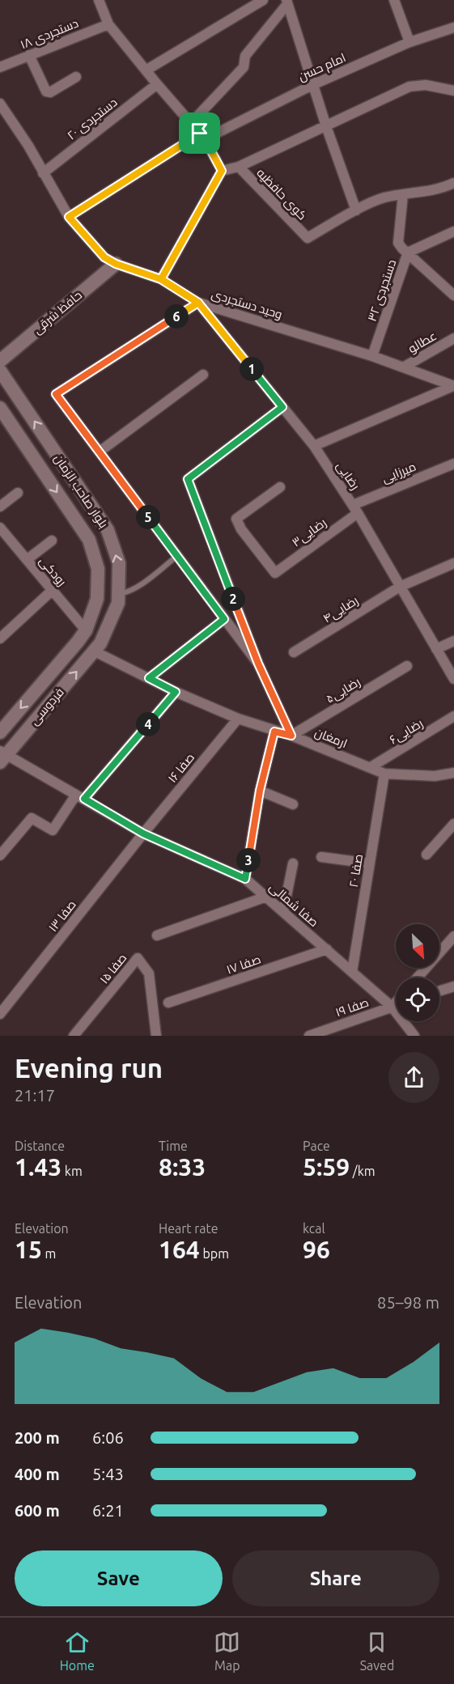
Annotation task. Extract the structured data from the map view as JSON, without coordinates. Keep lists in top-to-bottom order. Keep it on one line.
{"streets":{"main road":["حافظ شرقی","بلوار صاحب الزمان","فردوسی"],"street":["دستجردی ۱۸","امام حسن","دستجردی ۲۰","کوی حافظیه","دستجردی ۳۲","وحید دستجردی","عطالو","میرزایی","رضایی","رضایی۳","رودکی","رضایی۴","رضایی۵","رضایی۶","ارمغان","صفا ۱۶","صفا ۲۰","صفا شمالی","صفا ۱۳","صفا ۱۷","صفا ۱۵","صفا ۱۹"]},"crossings":[["امام حسن","وحید دستجردی"],["دستجردی ۲۰","وحید دستجردی"],["دستجردی ۳۲","وحید دستجردی"],["وحید دستجردی","حافظ شرقی"],["وحید دستجردی","عطالو"],["وحید دستجردی","رضایی"],["میرزایی","رضایی"],["میرزایی","رضایی۳"],["رضایی","رضایی۳"],["رضایی","رضایی۴"],["بلوار صاحب الزمان","رودکی"],["بلوار صاحب الزمان","فردوسی"],["بلوار صاحب الزمان","ارمغان"],["رودکی","فردوسی"],["رضایی۵","ارمغان"],["فردوسی","ارمغان"],["فردوسی","صفا شمالی"],["رضایی۶","ارمغان"],["ارمغان","صفا ۱۶"],["ارمغان","صفا ۲۰"],["صفا ۱۶","صفا شمالی"],["صفا ۱۶","صفا ۱۳"],["صفا ۲۰","صفا شمالی"],["صفا شمالی","صفا ۱۳"],["صفا شمالی","صفا ۱۷"],["صفا شمالی","صفا ۱۹"]],"north":"bottom right","page":{"pins":["6","1","5","2","4","3"],"heading":["Evening run","21:17"],"stats":[["Distance","1.43 km"],["Time","8:33"],["Pace","5:59 /km"],["Elevation","15 m"],["Heart rate","164 bpm"],["kcal","96"]],"chart":["Elevation","85–98 m"],"list":[{"name":"200 m","note":"6:06"},{"name":"400 m","note":"5:43"},{"name":"600 m","note":"6:21"}],"buttons":["Save","Share"],"tabs":["Home","Map","Saved"]}}
